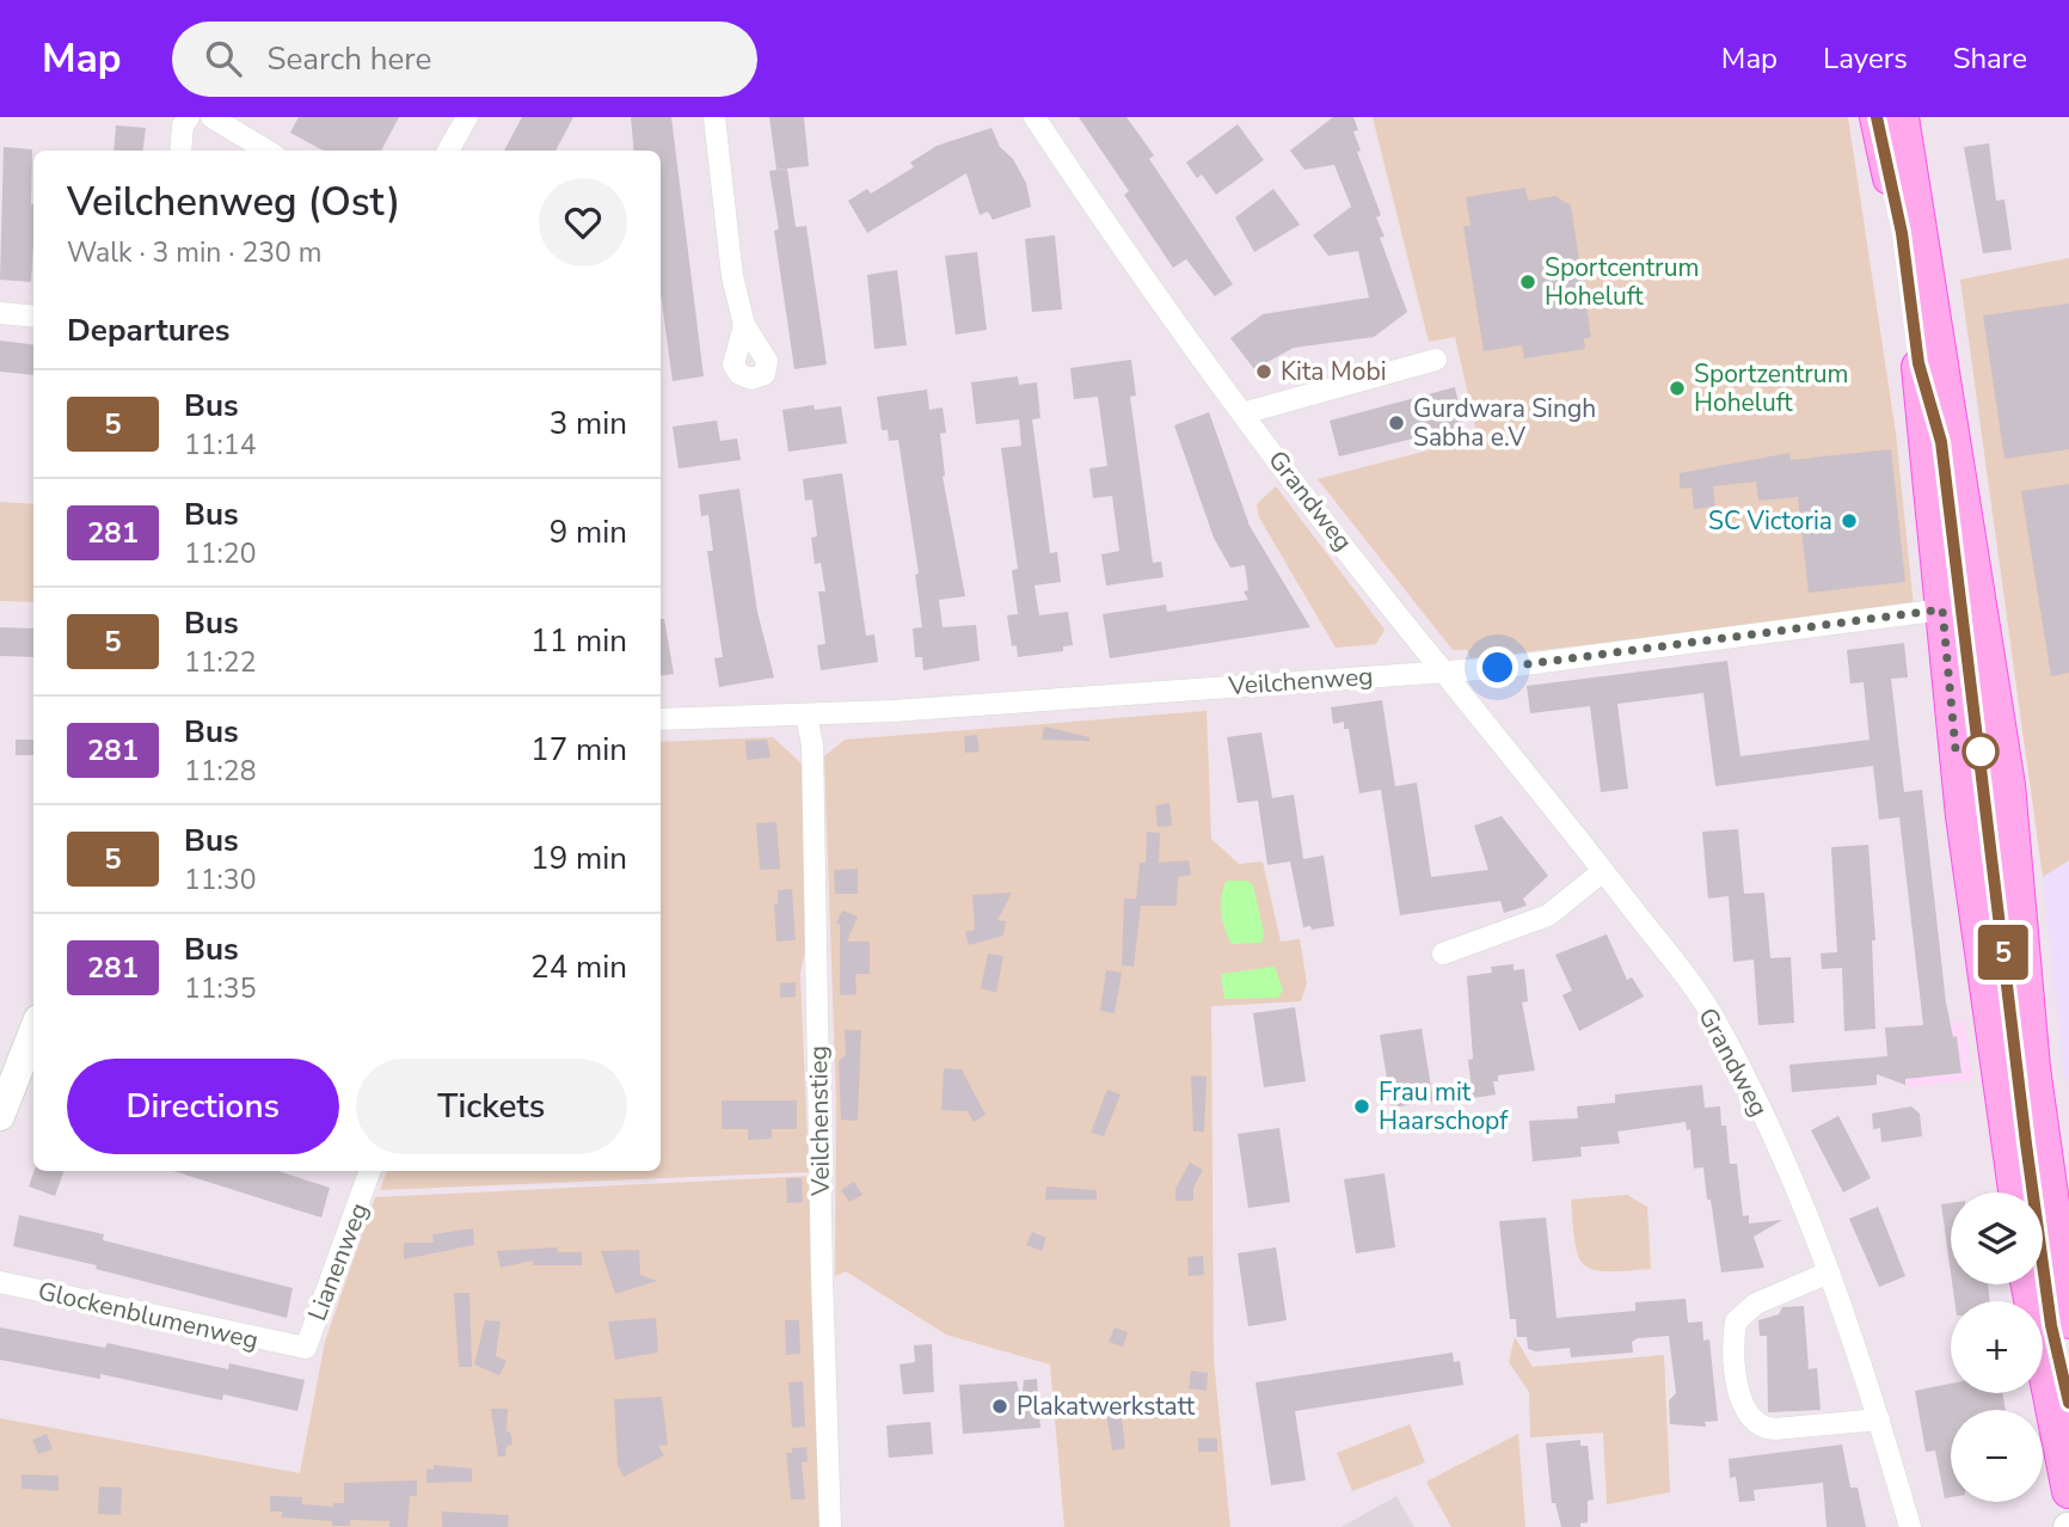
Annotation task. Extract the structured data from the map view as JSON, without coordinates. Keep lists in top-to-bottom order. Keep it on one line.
{"streets":{"street":["Grandweg","Veilchenweg","Veilchenstieg","Lianenweg","Glockenblumenweg"]},"crossings":[["Grandweg","Veilchenweg"],["Veilchenweg","Veilchenstieg"],["Lianenweg","Glockenblumenweg"]],"places":["Sportcentrum Hoheluft","Kita Mobi","Sportzentrum Hoheluft","Gurdwara Singh Sabha e.V","SC Victoria","Frau mit Haarschopf","Plakatwerkstatt"],"lines":["bus line 5"],"page":{"header":"Map","search":"Search here","nav":["Map","Layers","Share"],"on_map":"5","heading":[["Veilchenweg (Ost)","Walk · 3 min · 230 m"],"Departures"],"list":[{"mark":"5","name":"Bus","note":"11:14","value":"3 min"},{"mark":"281","name":"Bus","note":"11:20","value":"9 min"},{"mark":"5","name":"Bus","note":"11:22","value":"11 min"},{"mark":"281","name":"Bus","note":"11:28","value":"17 min"},{"mark":"5","name":"Bus","note":"11:30","value":"19 min"},{"mark":"281","name":"Bus","note":"11:35","value":"24 min"}],"buttons":["Directions","Tickets"],"map_buttons":["+","−"]}}
